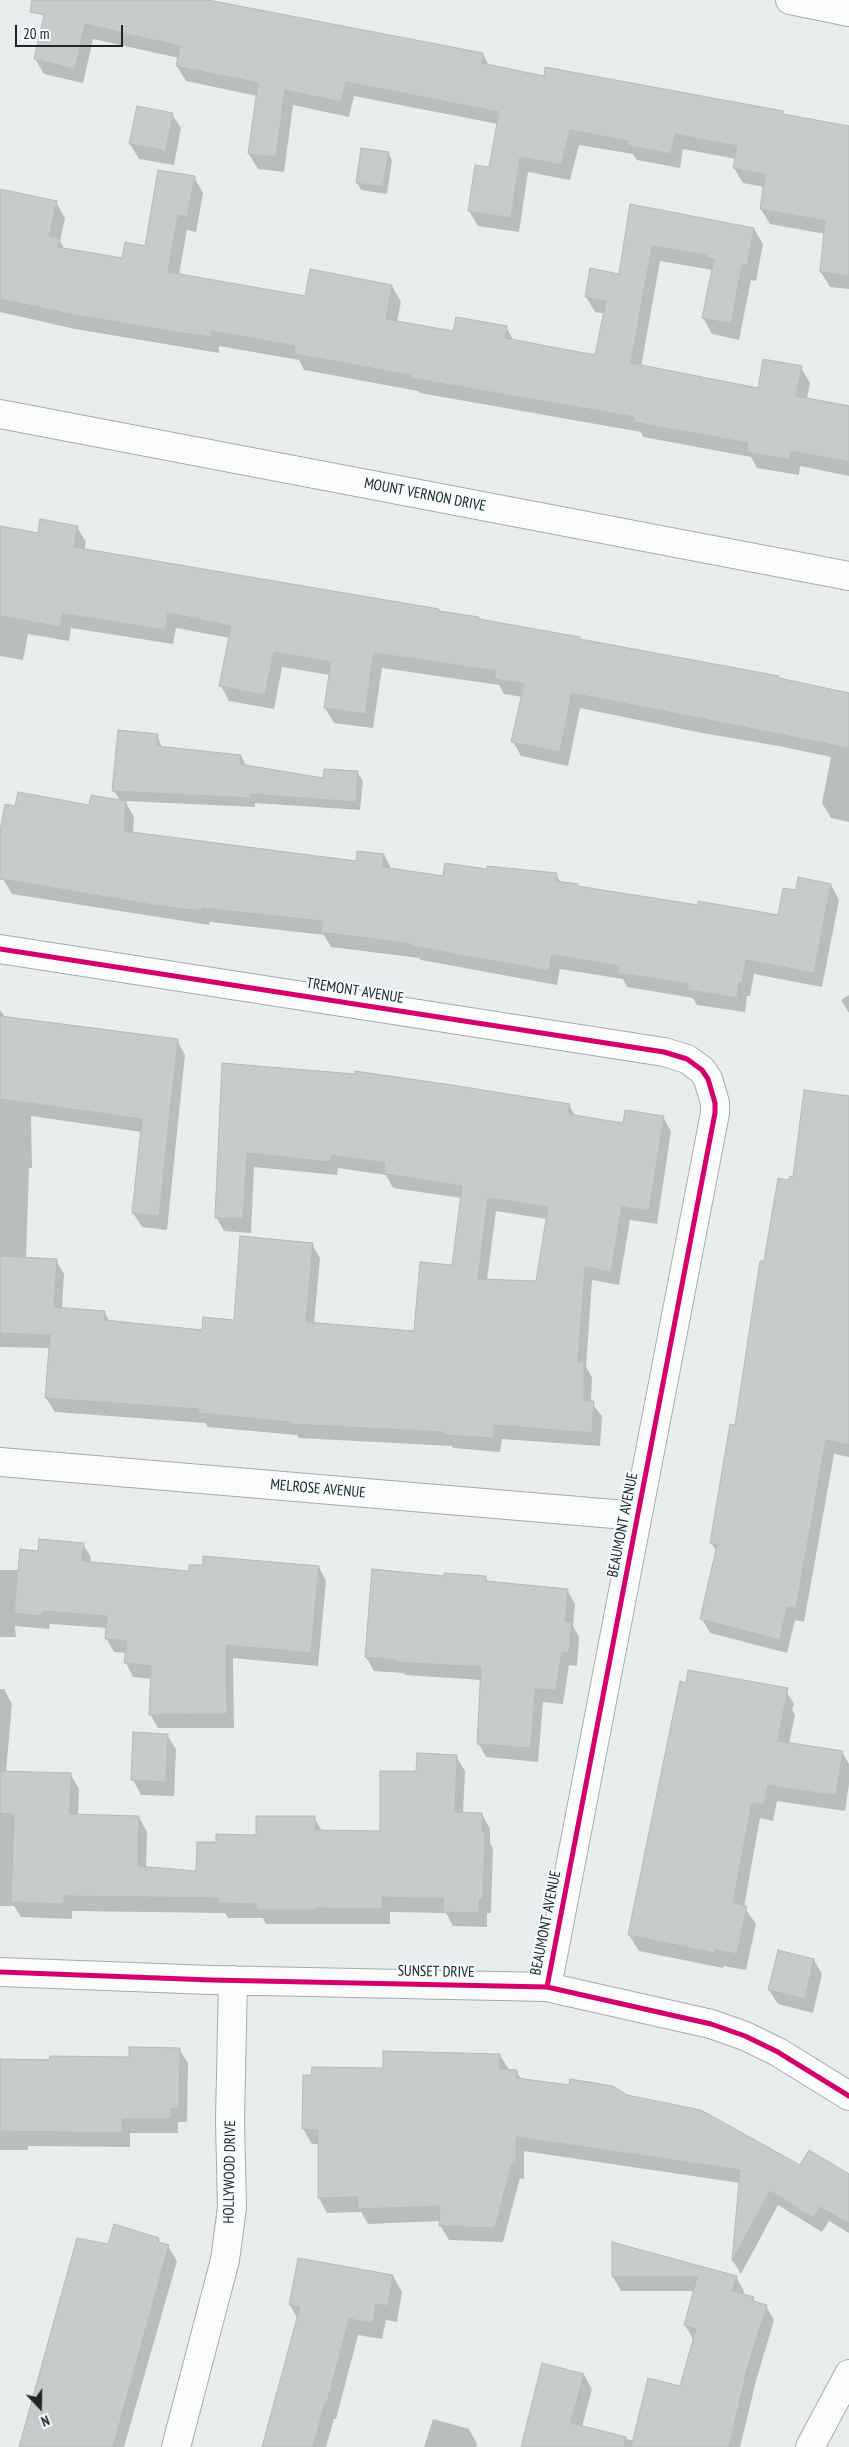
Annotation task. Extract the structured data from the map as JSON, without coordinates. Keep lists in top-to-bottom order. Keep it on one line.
{"streets":{"street":["MOUNT VERNON DRIVE","TREMONT AVENUE","MELROSE AVENUE","BEAUMONT AVENUE","SUNSET DRIVE","HOLLYWOOD DRIVE"]},"crossings":[["TREMONT AVENUE","BEAUMONT AVENUE"],["MELROSE AVENUE","BEAUMONT AVENUE"],["BEAUMONT AVENUE","SUNSET DRIVE"],["SUNSET DRIVE","HOLLYWOOD DRIVE"]],"scale_bar":"20 m","north":"bottom"}
